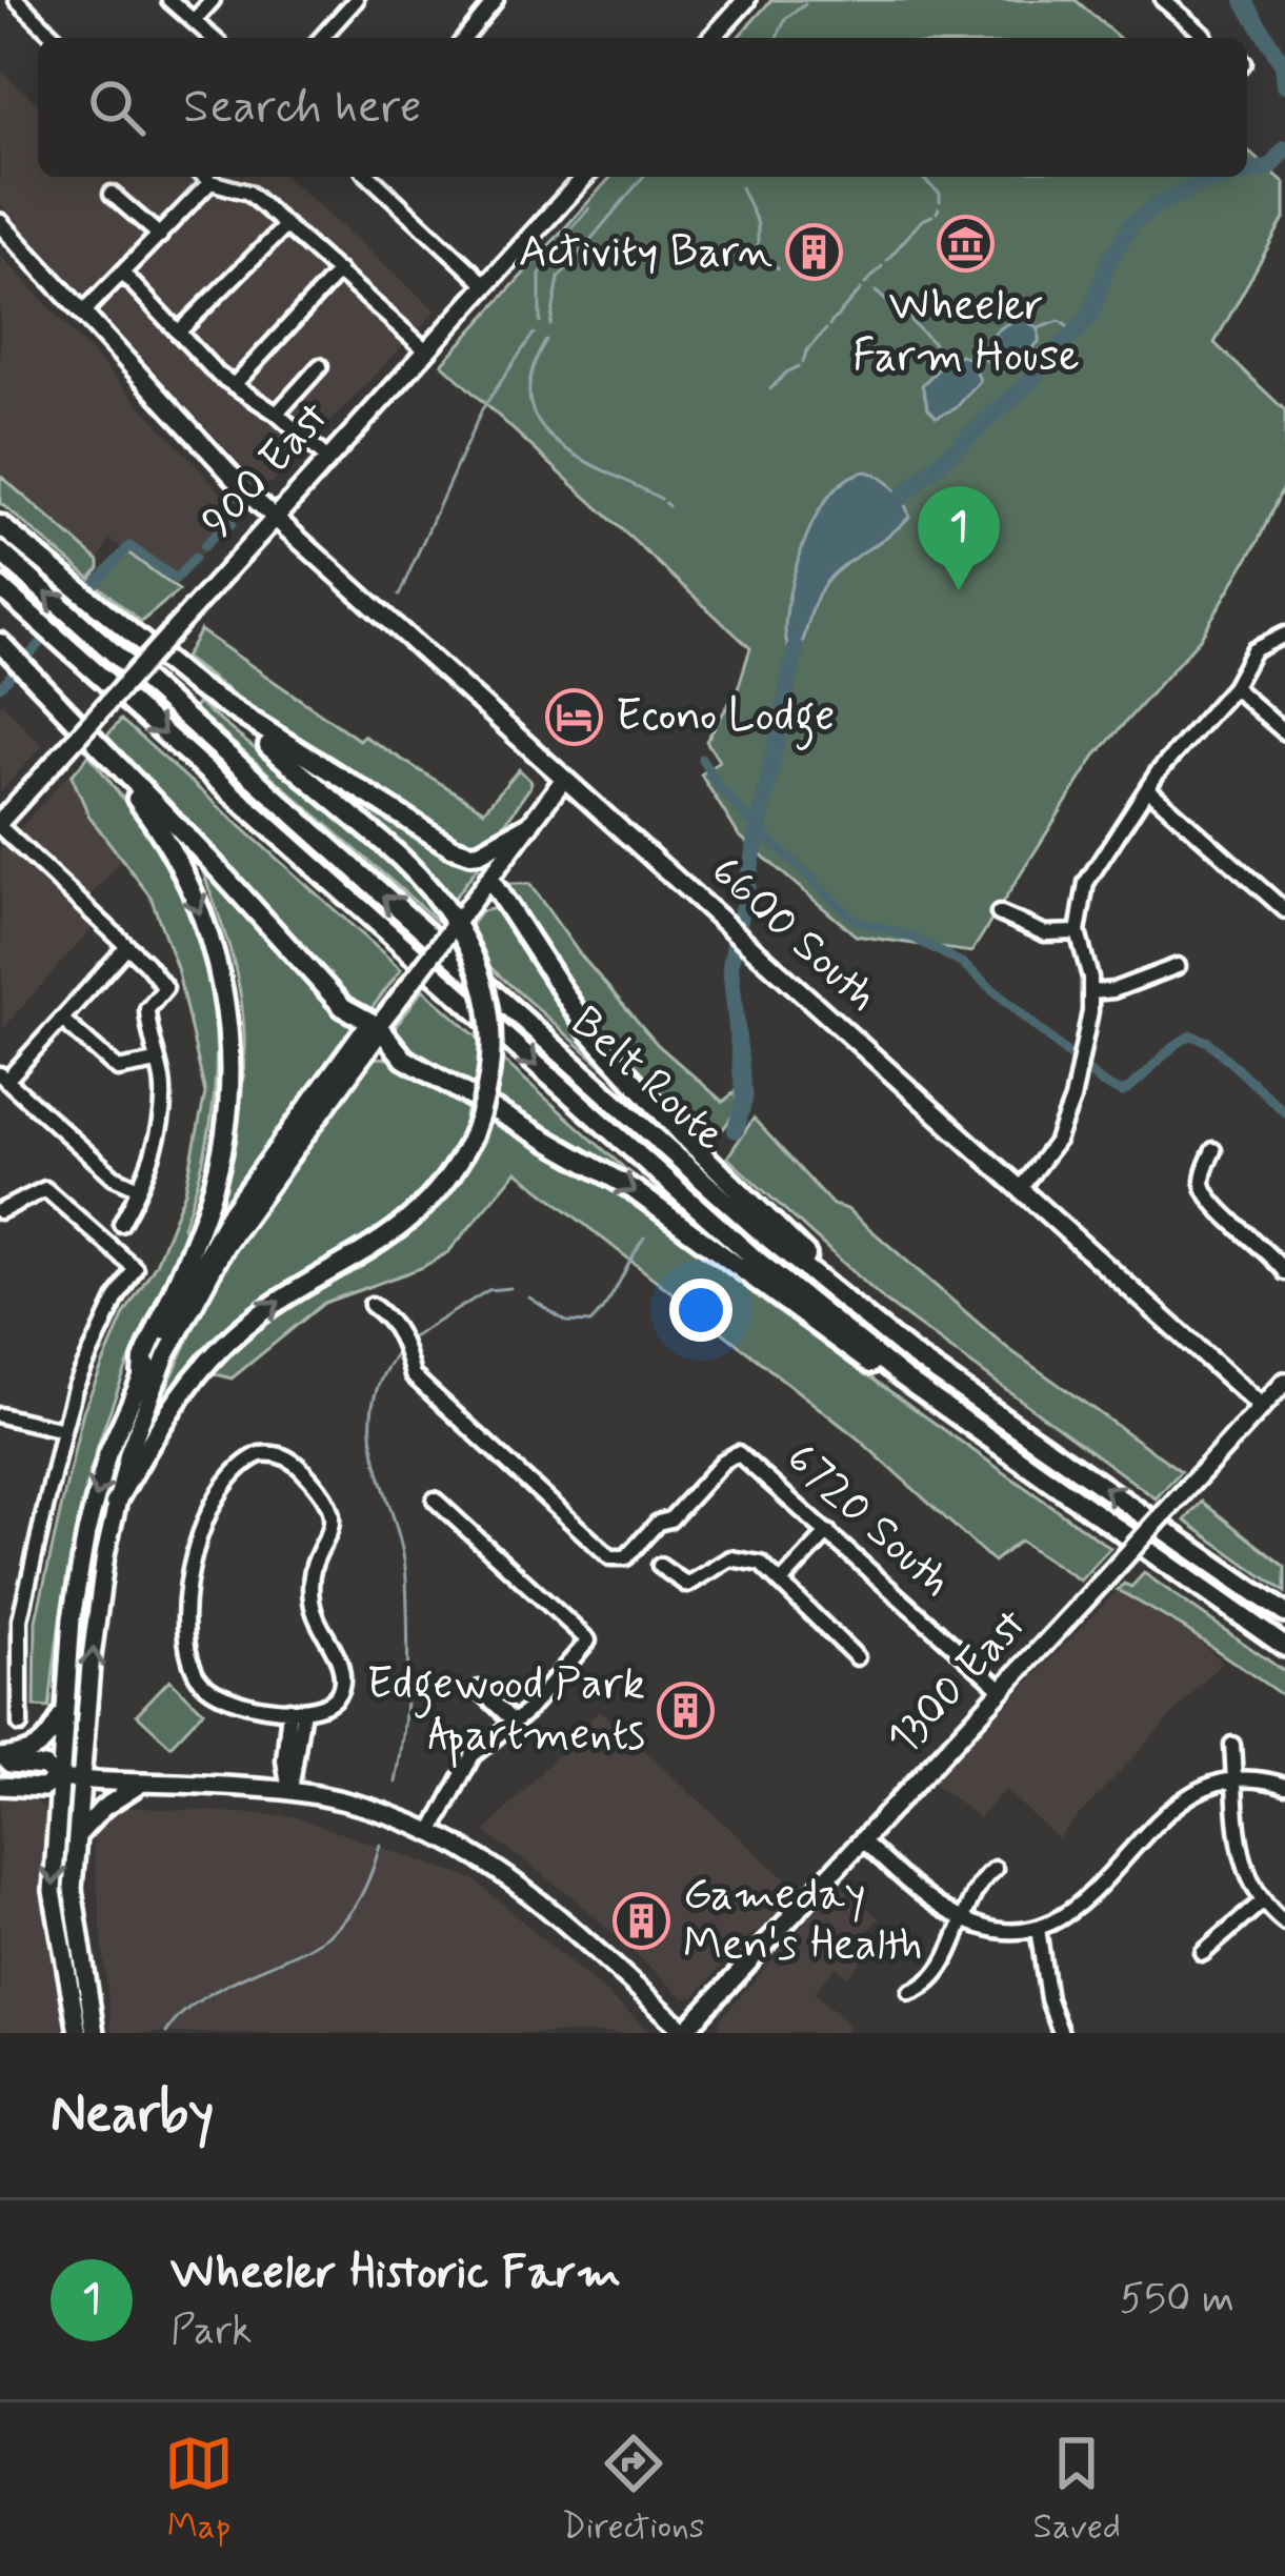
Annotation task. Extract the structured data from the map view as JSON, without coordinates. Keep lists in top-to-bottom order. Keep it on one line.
{"streets":{"highway":["Belt Route"],"main road":["900 East","6600 South","1300 East"],"street":["6720 South"]},"crossings":[["900 East","6600 South"],["6600 South","1300 East"],["6720 South","1300 East"]],"places":{"museum":["Wheeler Farm House"],"building":["Activity Barn","Edgewood Park Apartments","Gameday Men's Health"],"hotel":["Econo Lodge"]},"page":{"search":"Search here","pins":"1","heading":"Nearby","list":[{"mark":"1","name":"Wheeler Historic Farm","note":"Park","value":"550 m"}],"nav":["Map","Directions","Saved"]}}
